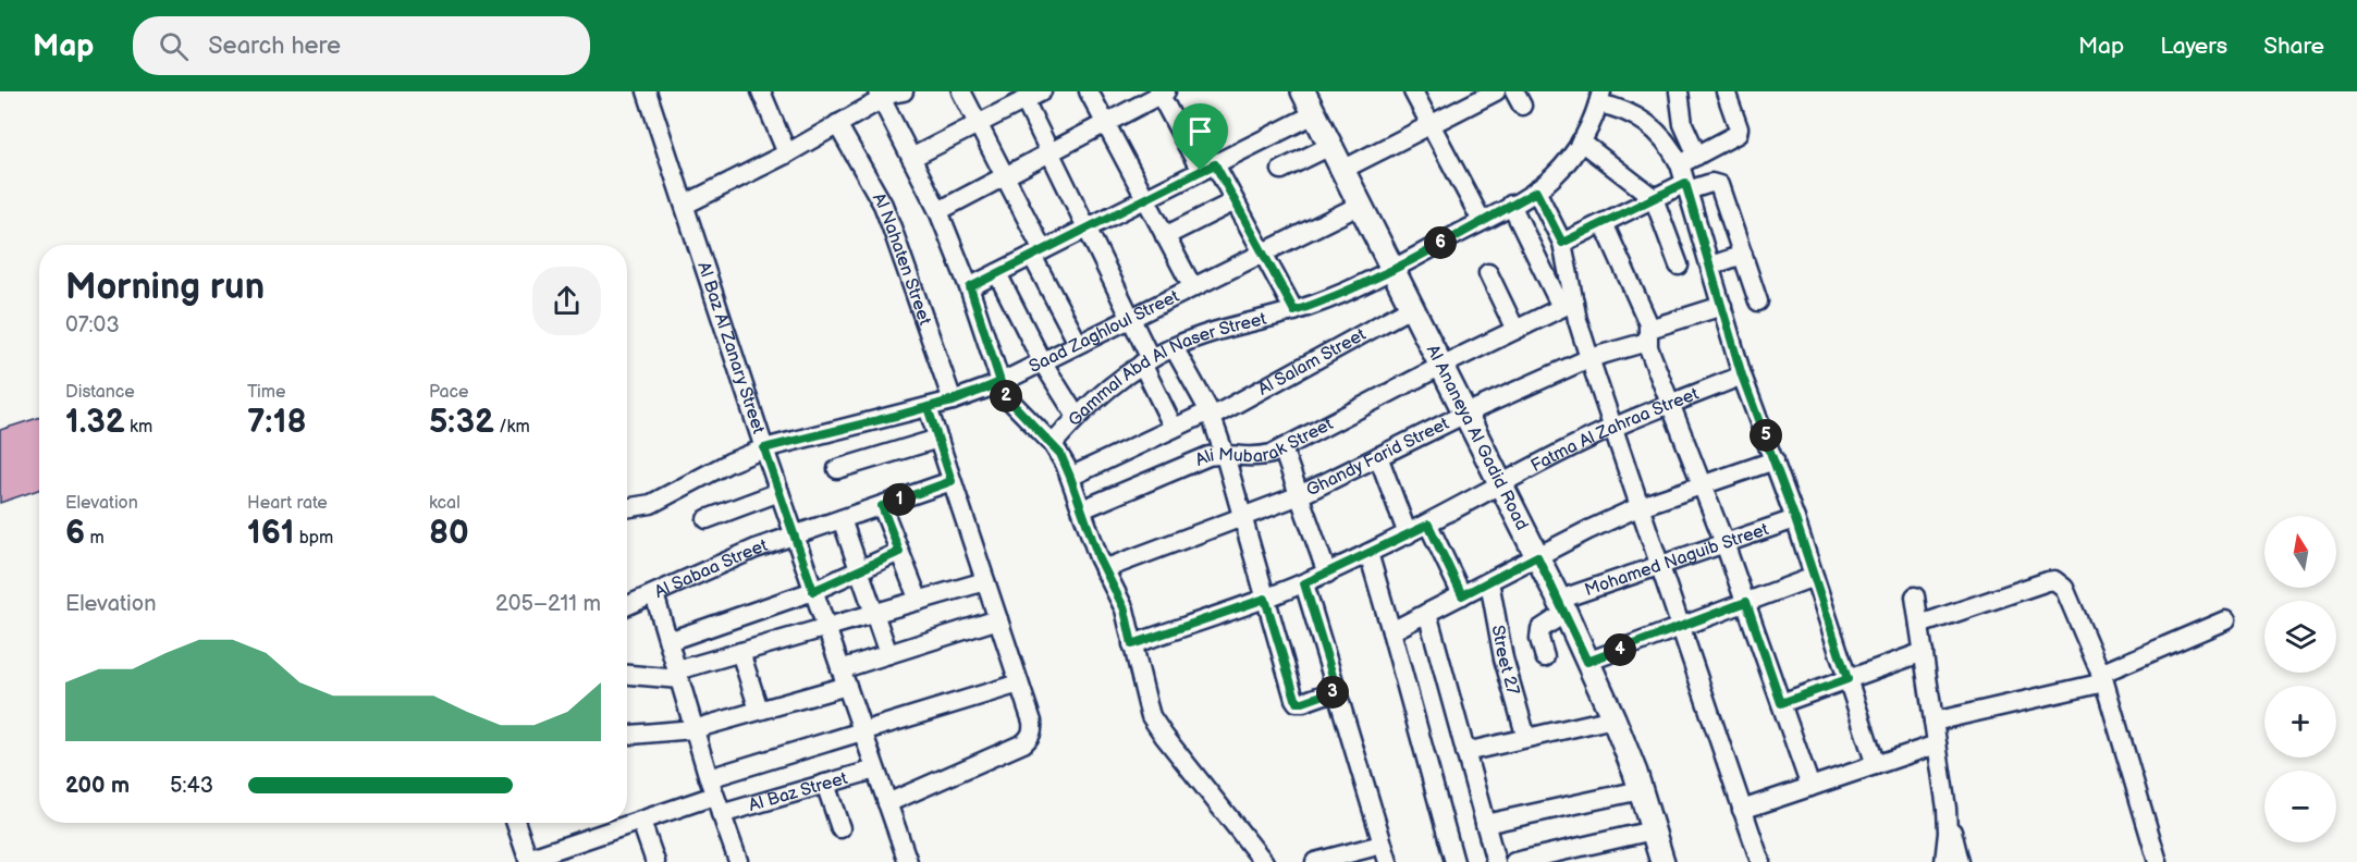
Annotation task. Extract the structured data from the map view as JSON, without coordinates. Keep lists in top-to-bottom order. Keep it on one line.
{"streets":{"street":["Al Nahaten Street","Saad Zaghloul Street","Al Baz Al Zanary Street","Al Salam Street","Gammal Abd Al Naser Street","Fatma Al Zahraa Street","Al Ananeya Al Gadid Road","Ali Mubarak Street","Ghandy Farid Street","Mohamed Naguib Street","Al Sabaa Street","Street 27","Al Baz Street"]},"crossings":[["Al Nahaten Street","Saad Zaghloul Street"],["Saad Zaghloul Street","Al Baz Al Zanary Street"],["Saad Zaghloul Street","Al Ananeya Al Gadid Road"],["Al Baz Al Zanary Street","Al Sabaa Street"],["Al Baz Al Zanary Street","Al Baz Street"],["Al Salam Street","Al Ananeya Al Gadid Road"],["Gammal Abd Al Naser Street","Al Ananeya Al Gadid Road"],["Fatma Al Zahraa Street","Al Ananeya Al Gadid Road"],["Al Ananeya Al Gadid Road","Ali Mubarak Street"],["Al Ananeya Al Gadid Road","Ghandy Farid Street"],["Al Ananeya Al Gadid Road","Mohamed Naguib Street"]],"north":"top","page":{"header":"Map","search":"Search here","nav":["Map","Layers","Share"],"pins":["6","2","5","1","4","3"],"heading":["Morning run","07:03"],"stats":[["Distance","1.32 km"],["Time","7:18"],["Pace","5:32 /km"],["Elevation","6 m"],["Heart rate","161 bpm"],["kcal","80"]],"map_buttons":["+","−"],"chart":["Elevation","205–211 m"],"list":[{"name":"200 m","note":"5:43"}]}}
